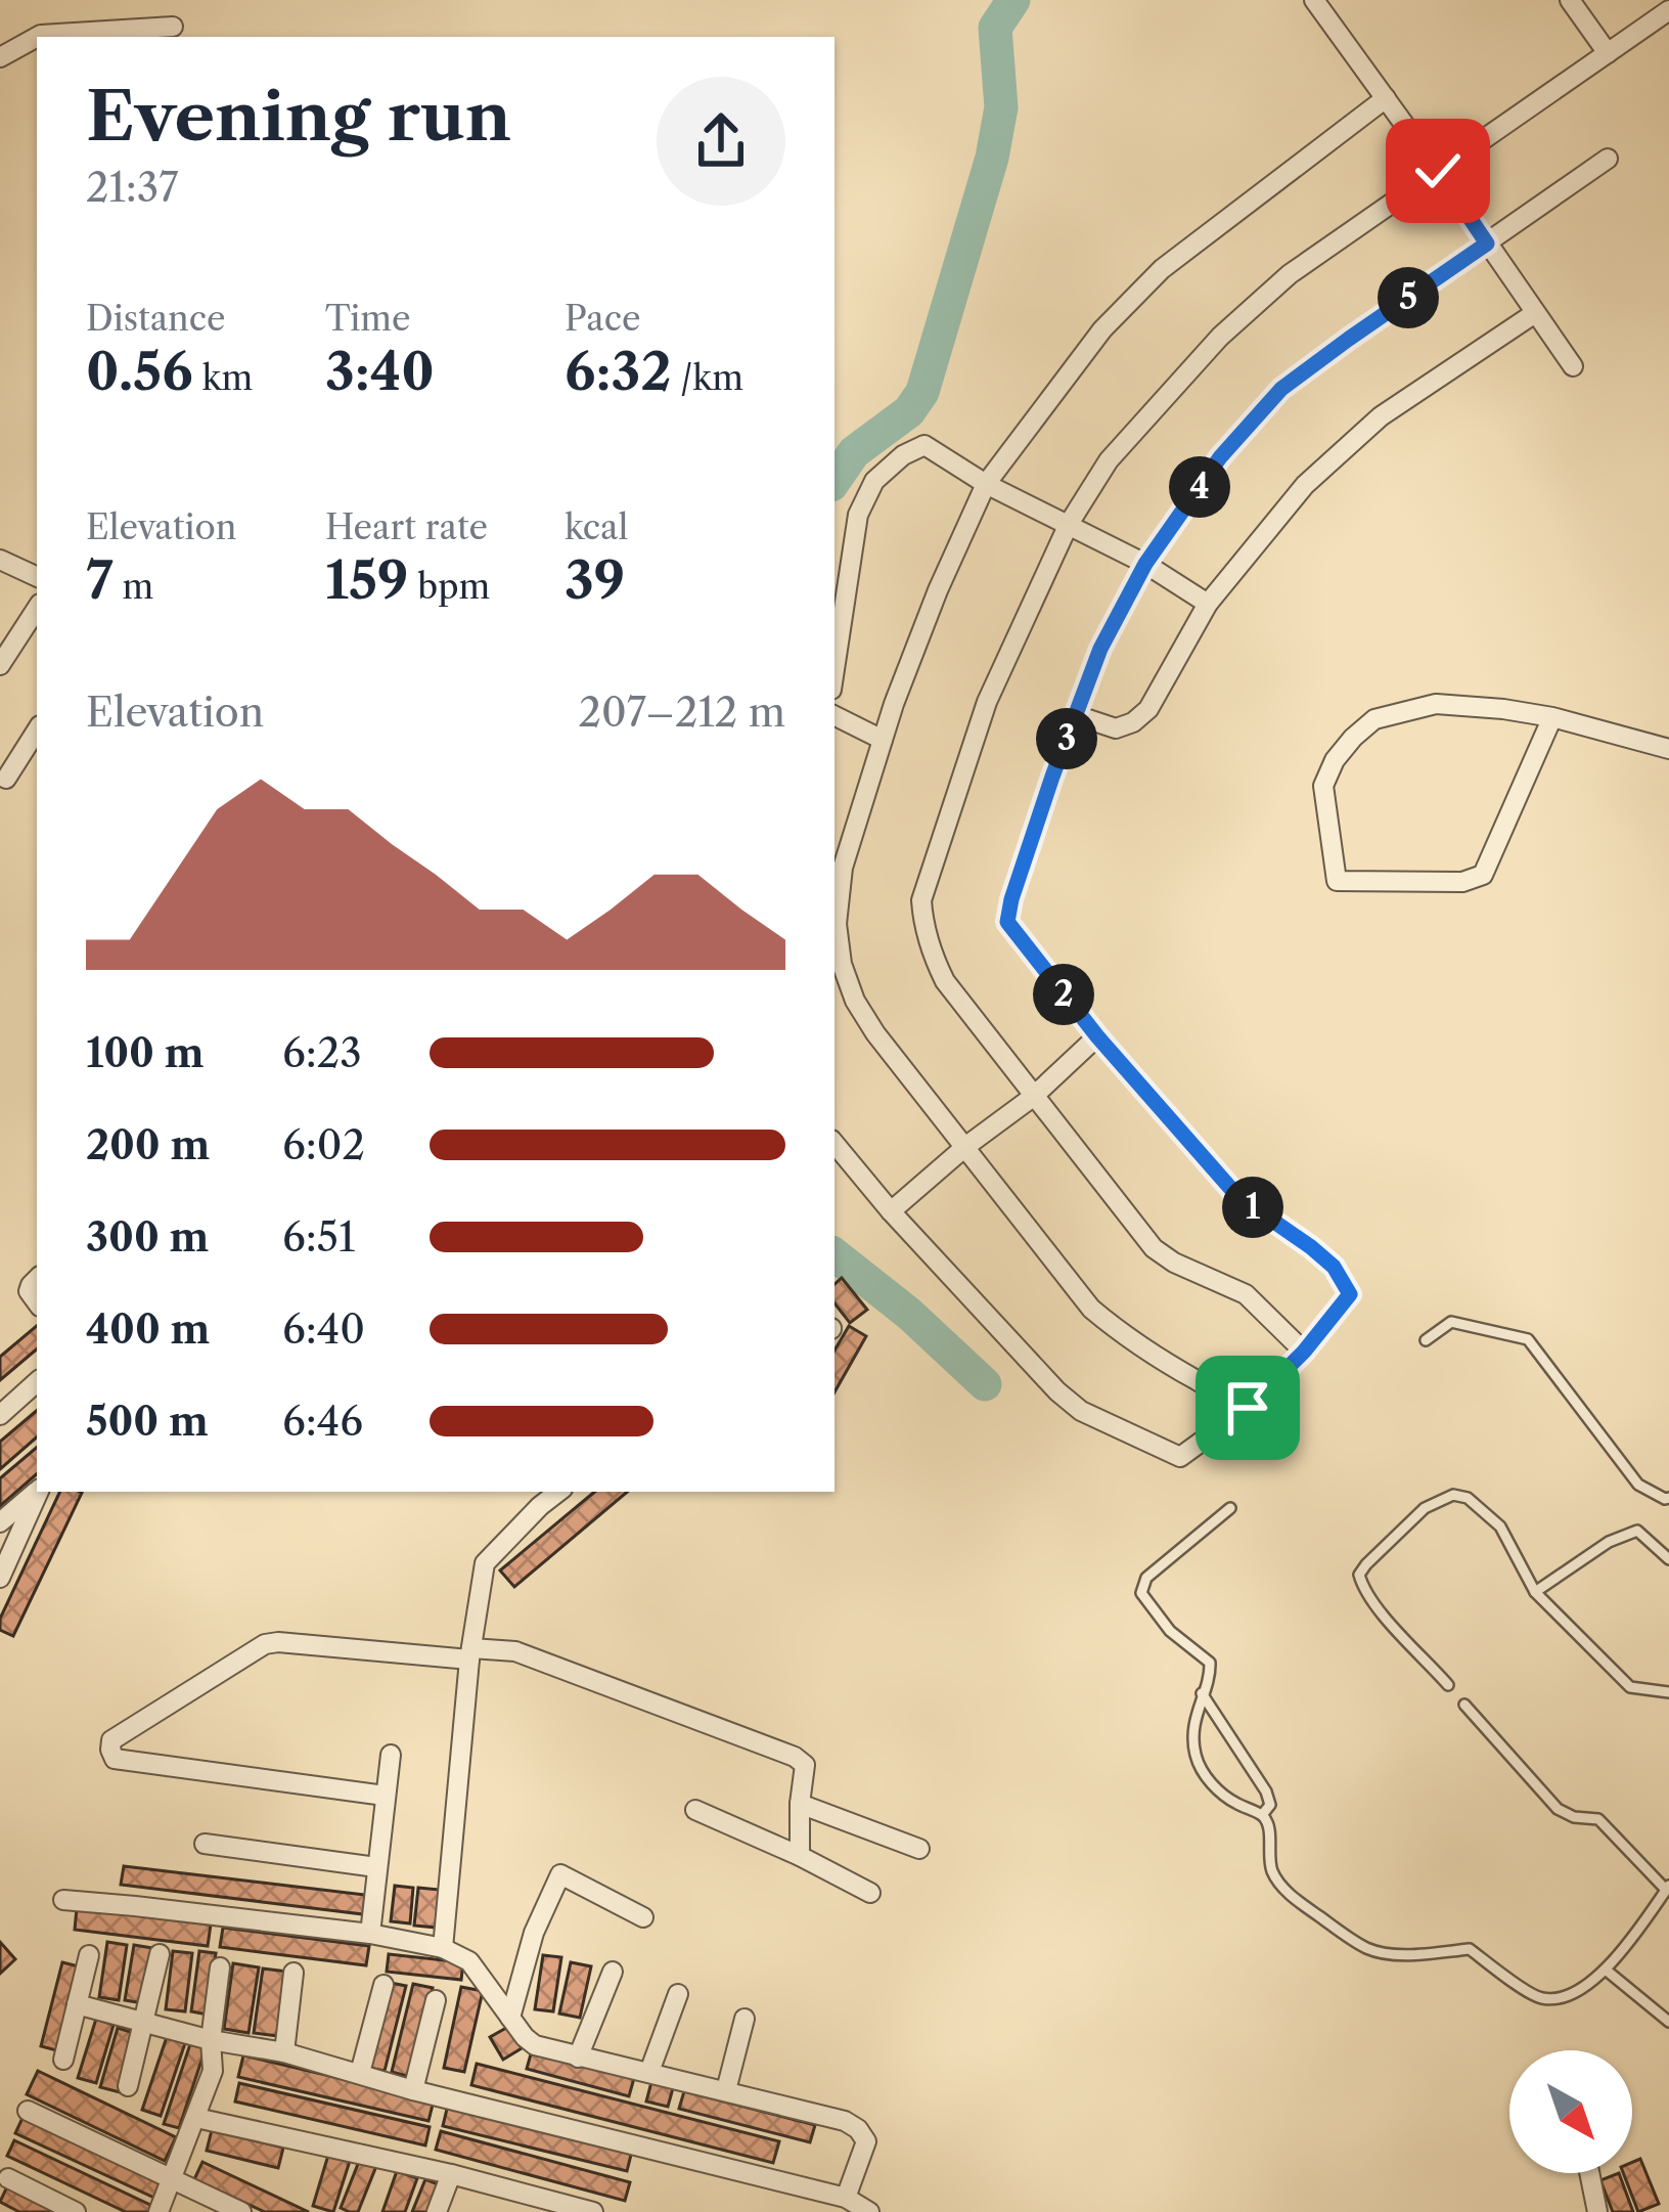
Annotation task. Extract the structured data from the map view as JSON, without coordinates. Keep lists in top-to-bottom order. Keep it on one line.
{"north":"bottom right","page":{"heading":["Evening run","21:37"],"stats":[["Distance","0.56 km"],["Time","3:40"],["Pace","6:32 /km"],["Elevation","7 m"],["Heart rate","159 bpm"],["kcal","39"]],"pins":["5","4","3","2","1"],"chart":["Elevation","207–212 m"],"list":[{"name":"100 m","note":"6:23"},{"name":"200 m","note":"6:02"},{"name":"300 m","note":"6:51"},{"name":"400 m","note":"6:40"},{"name":"500 m","note":"6:46"}]}}
